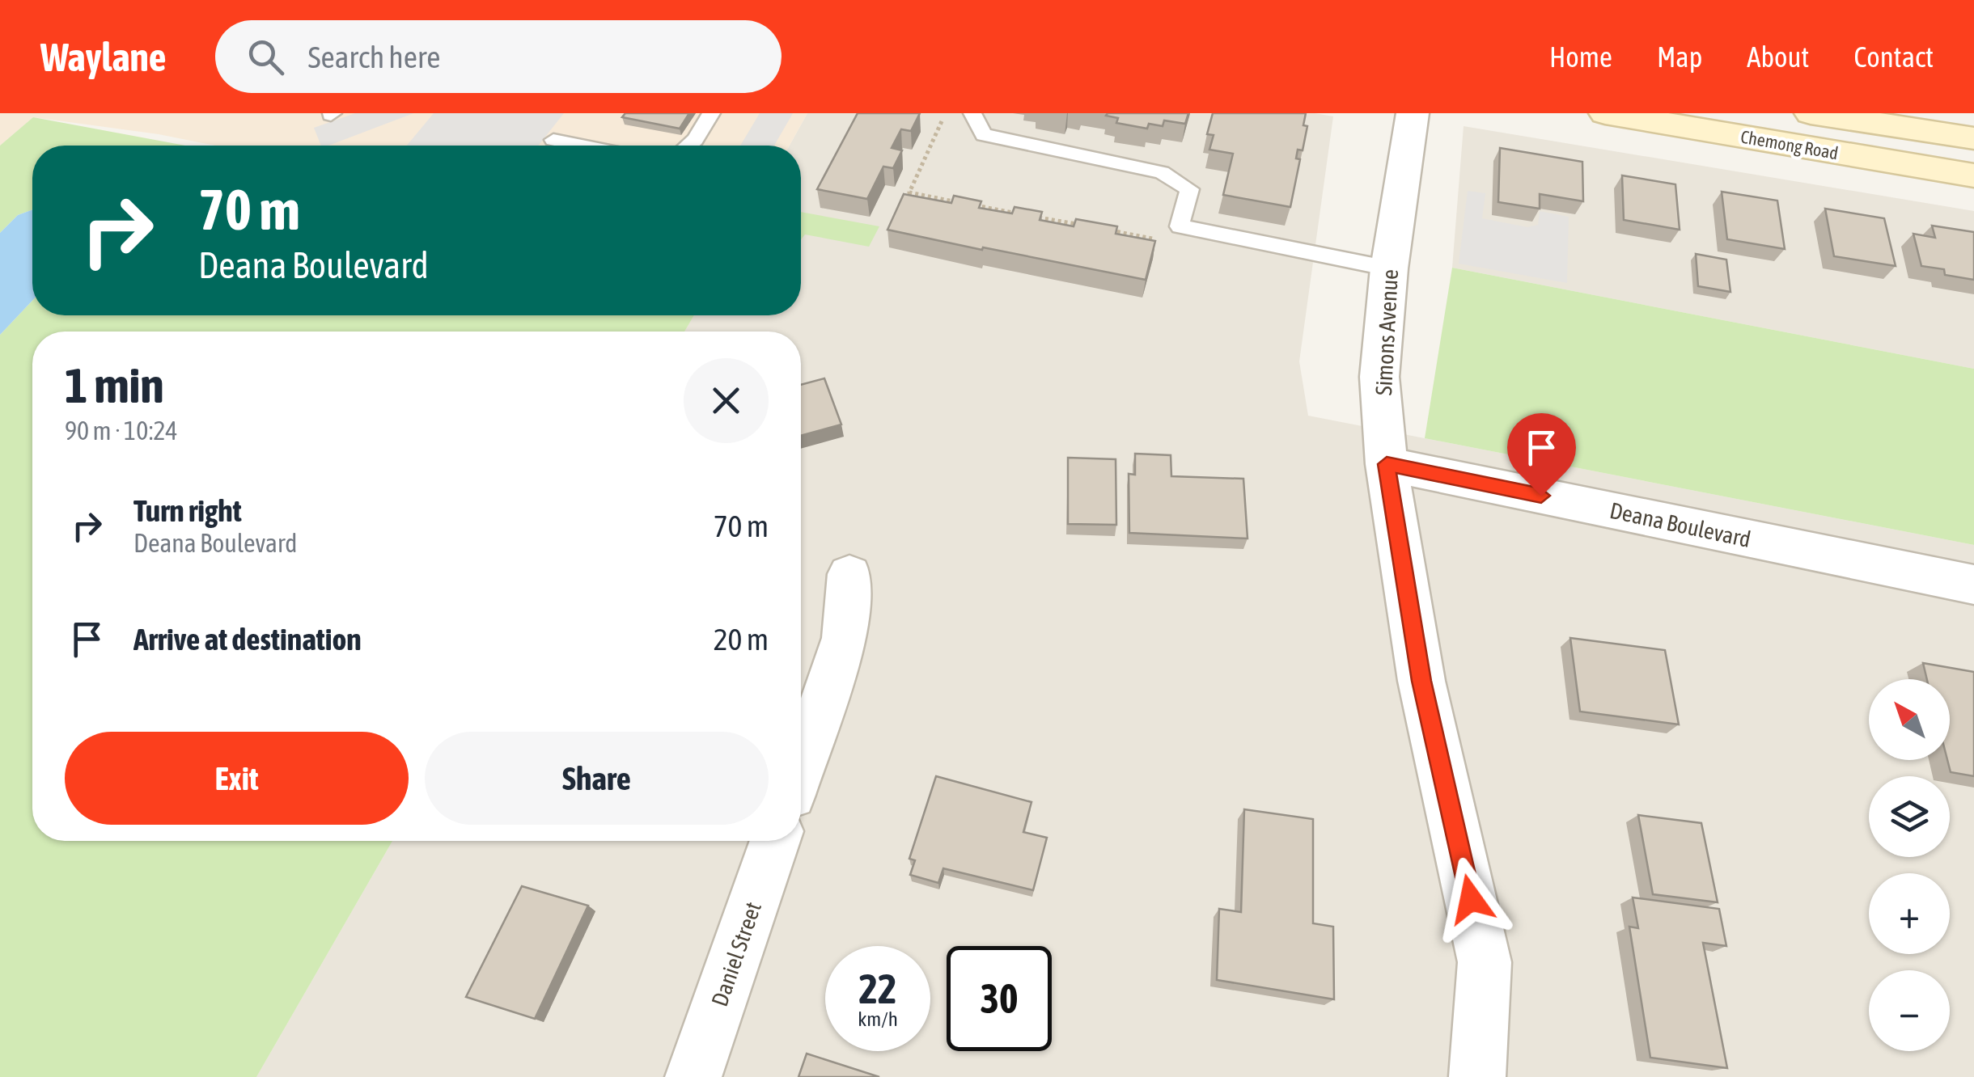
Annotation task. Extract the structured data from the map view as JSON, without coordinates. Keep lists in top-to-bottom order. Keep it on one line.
{"streets":{"main road":["Chemong Road"],"street":["Simons Avenue","Deana Boulevard","Daniel Street"]},"crossings":[["Simons Avenue","Deana Boulevard"]],"north":"top left","page":{"header":"Waylane","search":"Search here","nav":["Home","Map","About","Contact"],"turn":["70 m","Deana Boulevard"],"heading":["1 min","90 m · 10:24"],"list":[{"name":"Turn right","note":"Deana Boulevard","value":"70 m"},{"name":"Arrive at destination","value":"20 m"}],"map_buttons":["+","−"],"buttons":["Exit","Share"],"speed":"22 km/h","limit":"30"}}
